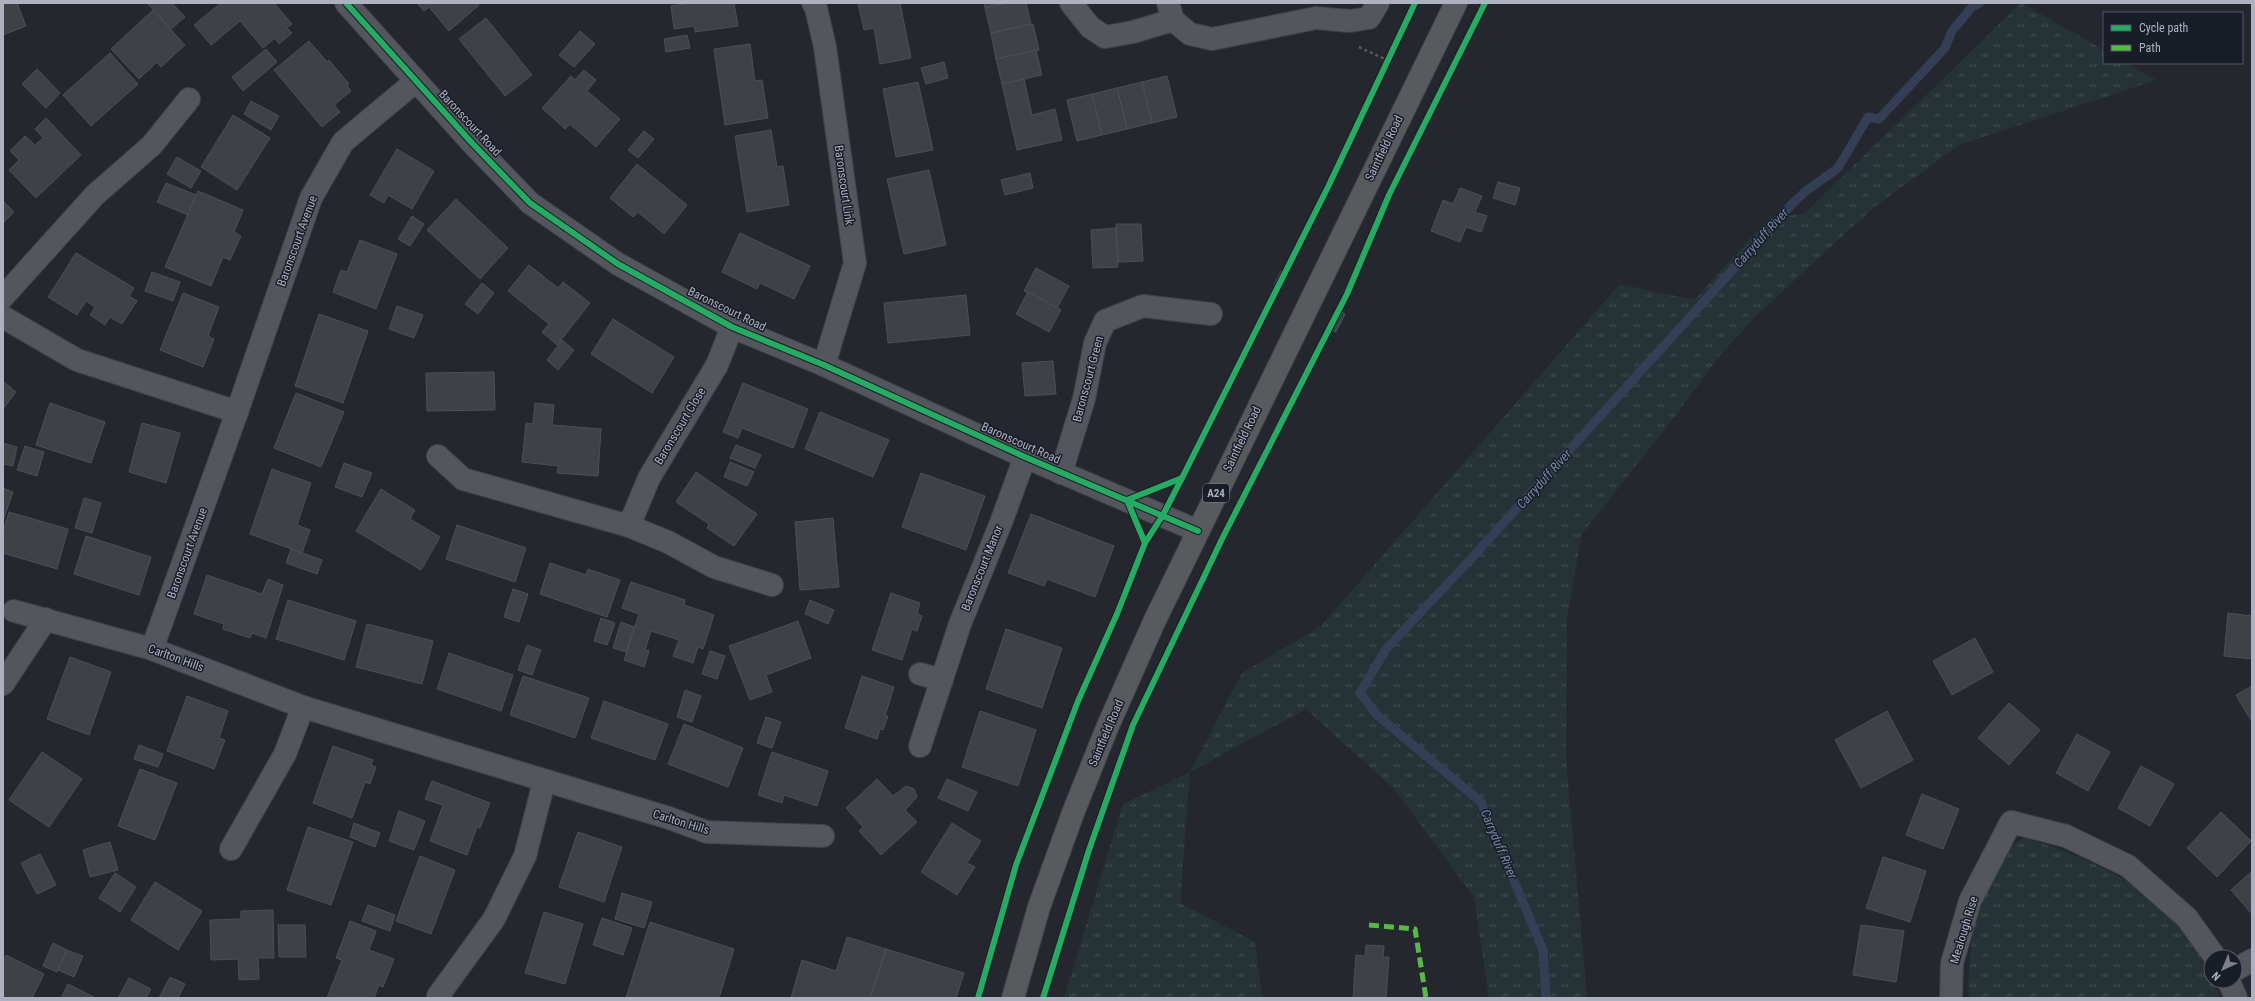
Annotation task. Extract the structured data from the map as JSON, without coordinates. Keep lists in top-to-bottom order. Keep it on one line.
{"streets":{"highway":["Saintfield Road","A24"],"street":["Baronscourt Road","Baronscourt Link","Baronscourt Avenue","Baronscourt Green","Baronscourt Close","Baronscourt Manor","Carlton Hills","Mealough Rise"]},"crossings":[["Baronscourt Road","Saintfield Road"],["Baronscourt Road","Baronscourt Link"],["Baronscourt Road","Baronscourt Avenue"],["Baronscourt Road","Baronscourt Green"],["Baronscourt Road","Baronscourt Close"],["Baronscourt Road","Baronscourt Manor"],["Baronscourt Avenue","Carlton Hills"]],"water":["Carryduff River"],"legend":["Cycle path","Path"],"north":"bottom left"}
